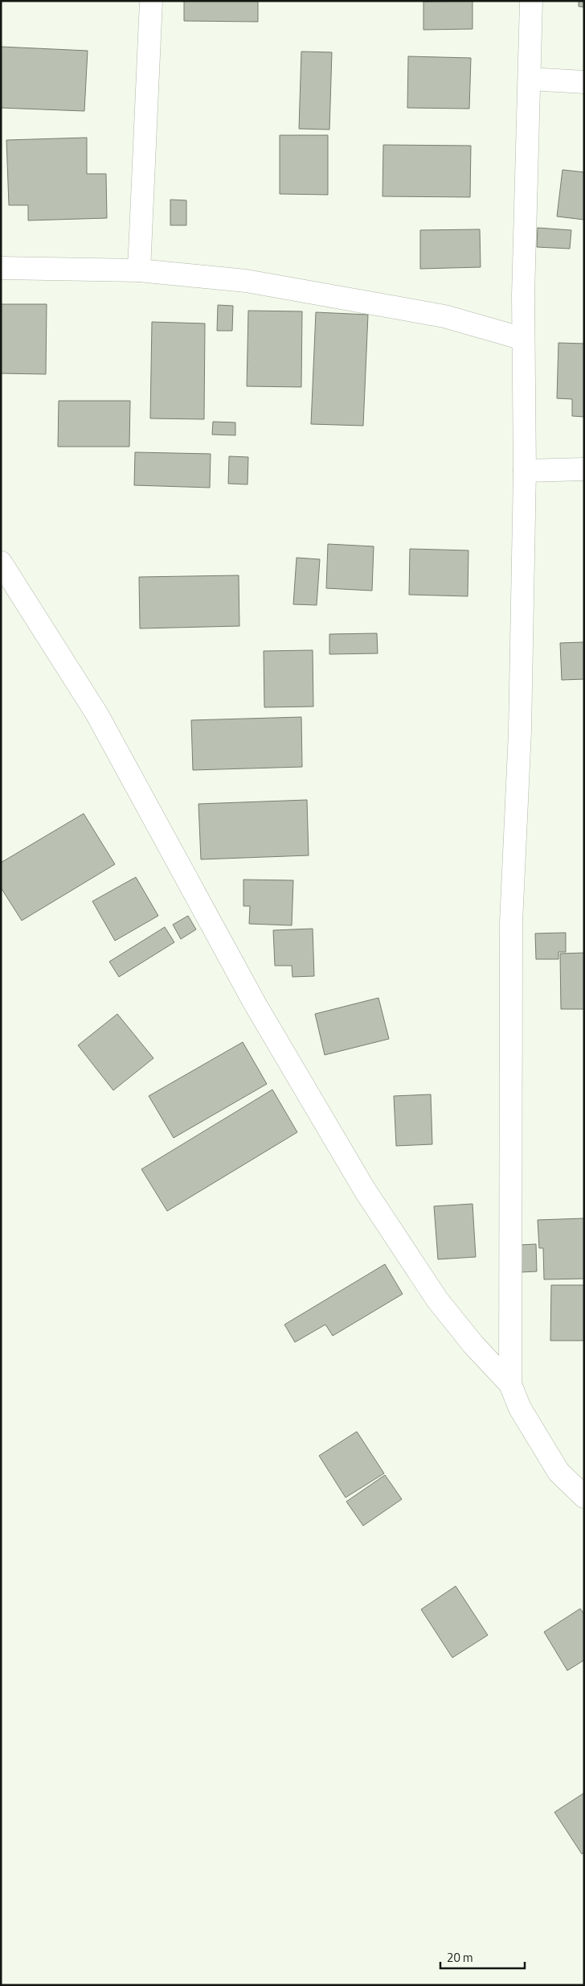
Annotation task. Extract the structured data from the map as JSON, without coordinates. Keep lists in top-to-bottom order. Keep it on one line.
{"scale_bar":"20 m"}
